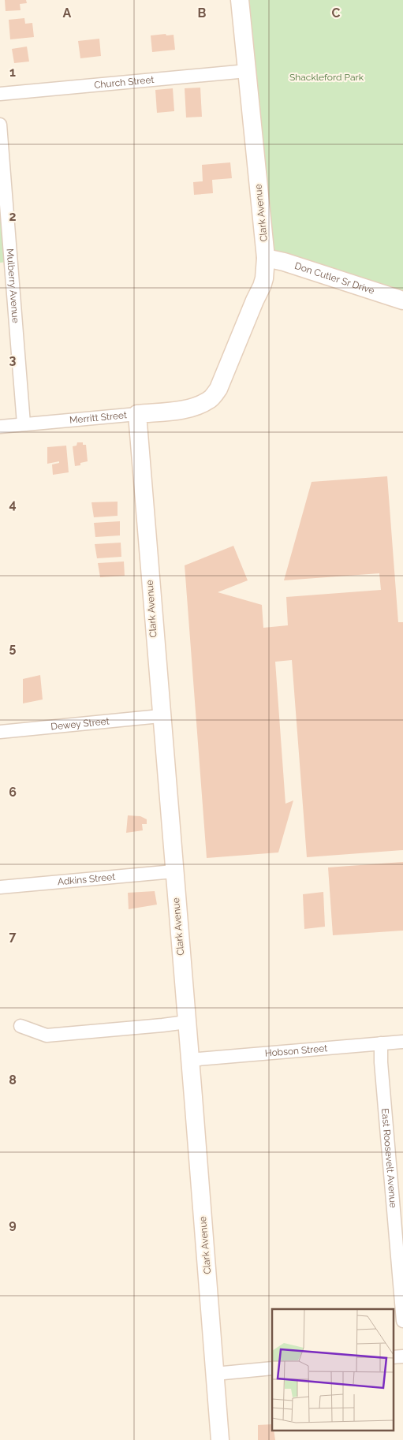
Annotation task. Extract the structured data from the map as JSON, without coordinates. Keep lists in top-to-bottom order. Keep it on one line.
{"streets":{"street":["Church Street","Clark Avenue","Don Cutler Sr Drive","Mulberry Avenue","Merritt Street","Dewey Street","Adkins Street","Hobson Street","East Roosevelt Avenue"]},"crossings":[["Church Street","Clark Avenue"],["Clark Avenue","Don Cutler Sr Drive"],["Clark Avenue","Merritt Street"],["Clark Avenue","Dewey Street"],["Clark Avenue","Adkins Street"],["Clark Avenue","Hobson Street"],["Mulberry Avenue","Merritt Street"],["Hobson Street","East Roosevelt Avenue"]],"parks":["Shackleford Park"],"grid":{"columns":["A","B","C"],"rows":["1","2","3","4","5","6","7","8","9"]}}
